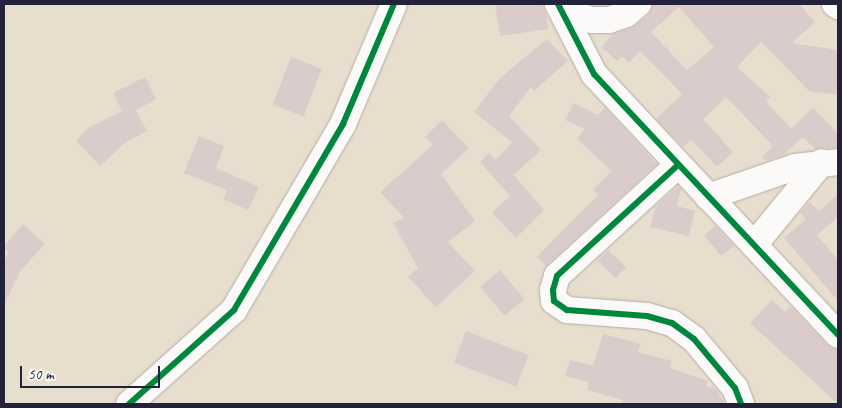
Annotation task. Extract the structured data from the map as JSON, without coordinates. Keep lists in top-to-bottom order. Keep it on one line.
{"scale_bar":"50 m"}
